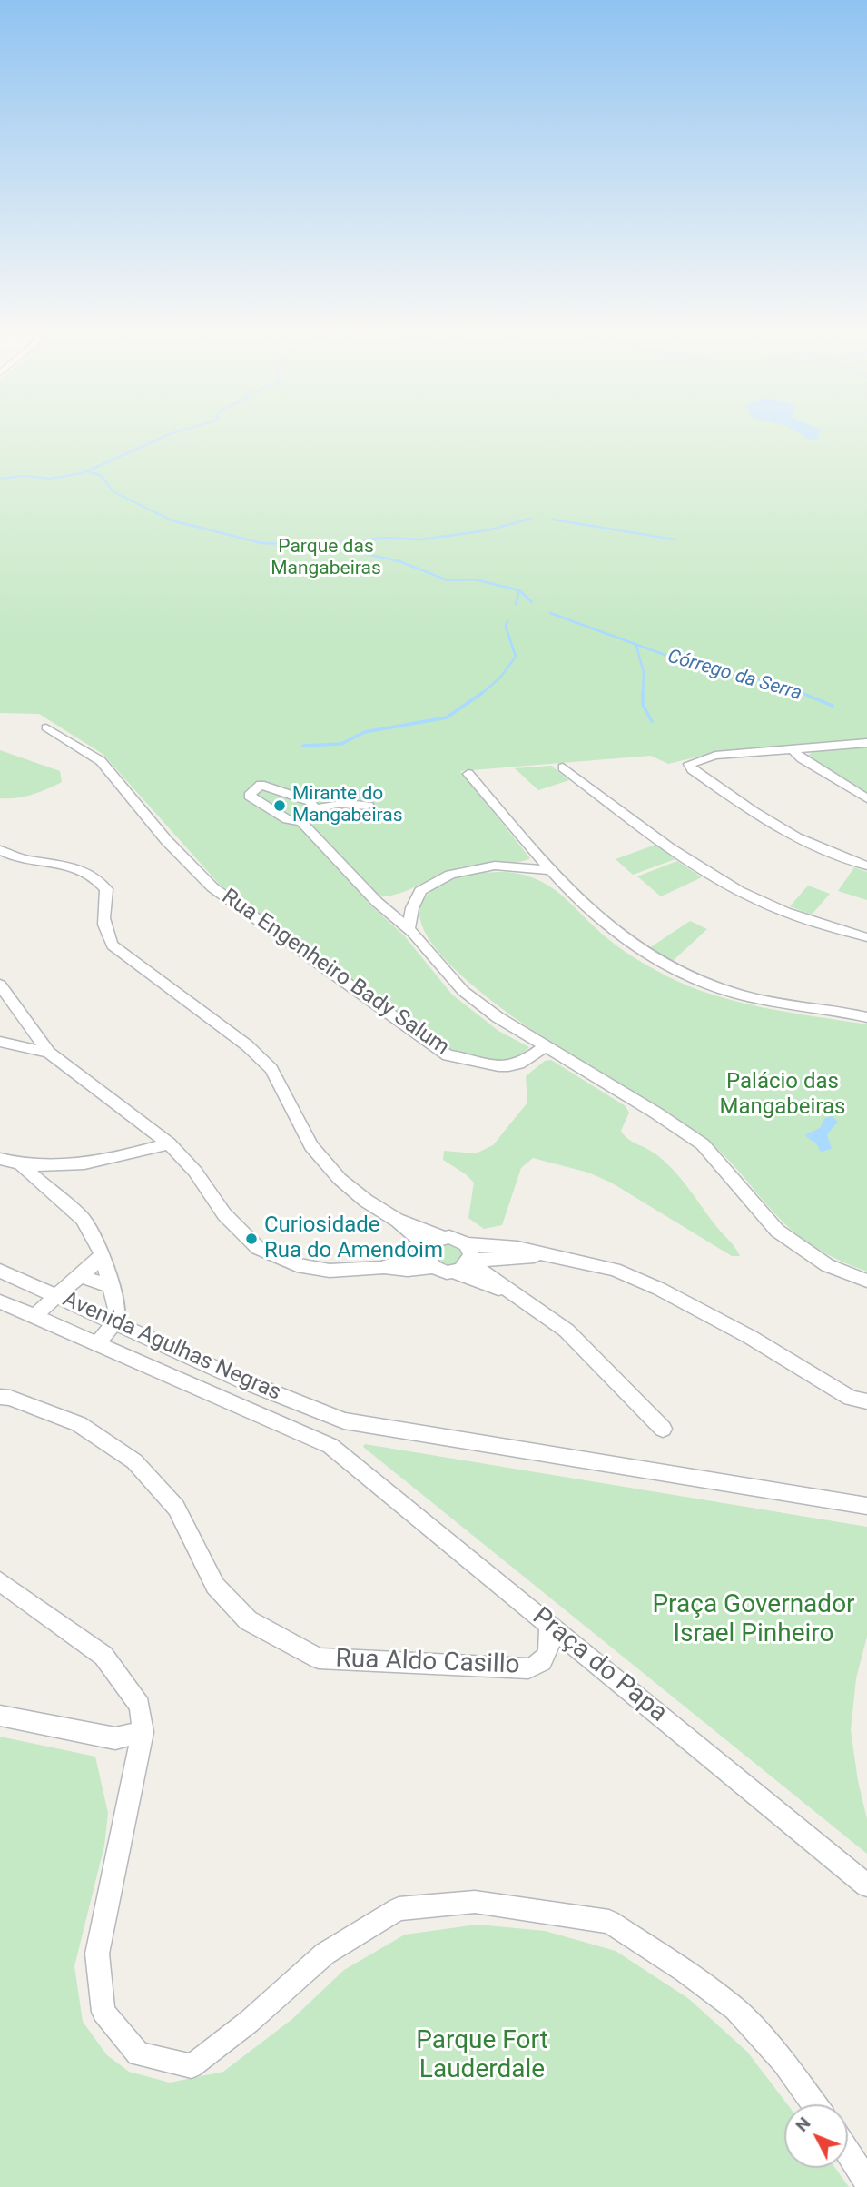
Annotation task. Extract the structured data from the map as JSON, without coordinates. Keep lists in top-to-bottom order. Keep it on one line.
{"streets":{"street":["Rua Engenheiro Bady Salum","Avenida Agulhas Negras","Rua Aldo Casillo","Praça do Papa"]},"crossings":[["Avenida Agulhas Negras","Praça do Papa"],["Rua Aldo Casillo","Praça do Papa"]],"water":["Córrego da Serra"],"parks":["Parque das Mangabeiras","Palácio das Mangabeiras","Praça Governador Israel Pinheiro","Parque Fort Lauderdale"],"places":["Mirante do Mangabeiras","Curiosidade Rua do Amendoim"],"north":"top left"}
